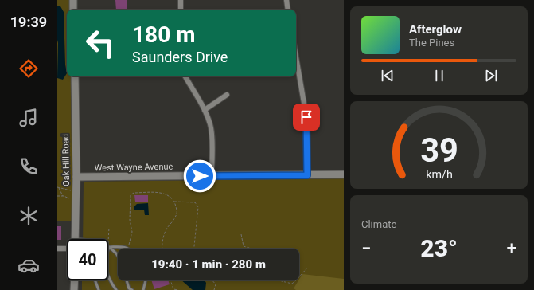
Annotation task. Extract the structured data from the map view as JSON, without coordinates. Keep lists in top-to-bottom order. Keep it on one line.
{"streets":{"street":["Oak Hill Road","West Wayne Avenue"]},"crossings":[["Oak Hill Road","West Wayne Avenue"]],"page":{"tabs":"19:39","turn":["180 m","Saunders Drive"],"song":["Afterglow","The Pines"],"tile":"Climate","heat":["−","23°","+"],"limit":"40","trip":"19:40 · 1 min · 280 m","gauge":["39","km/h"]}}
